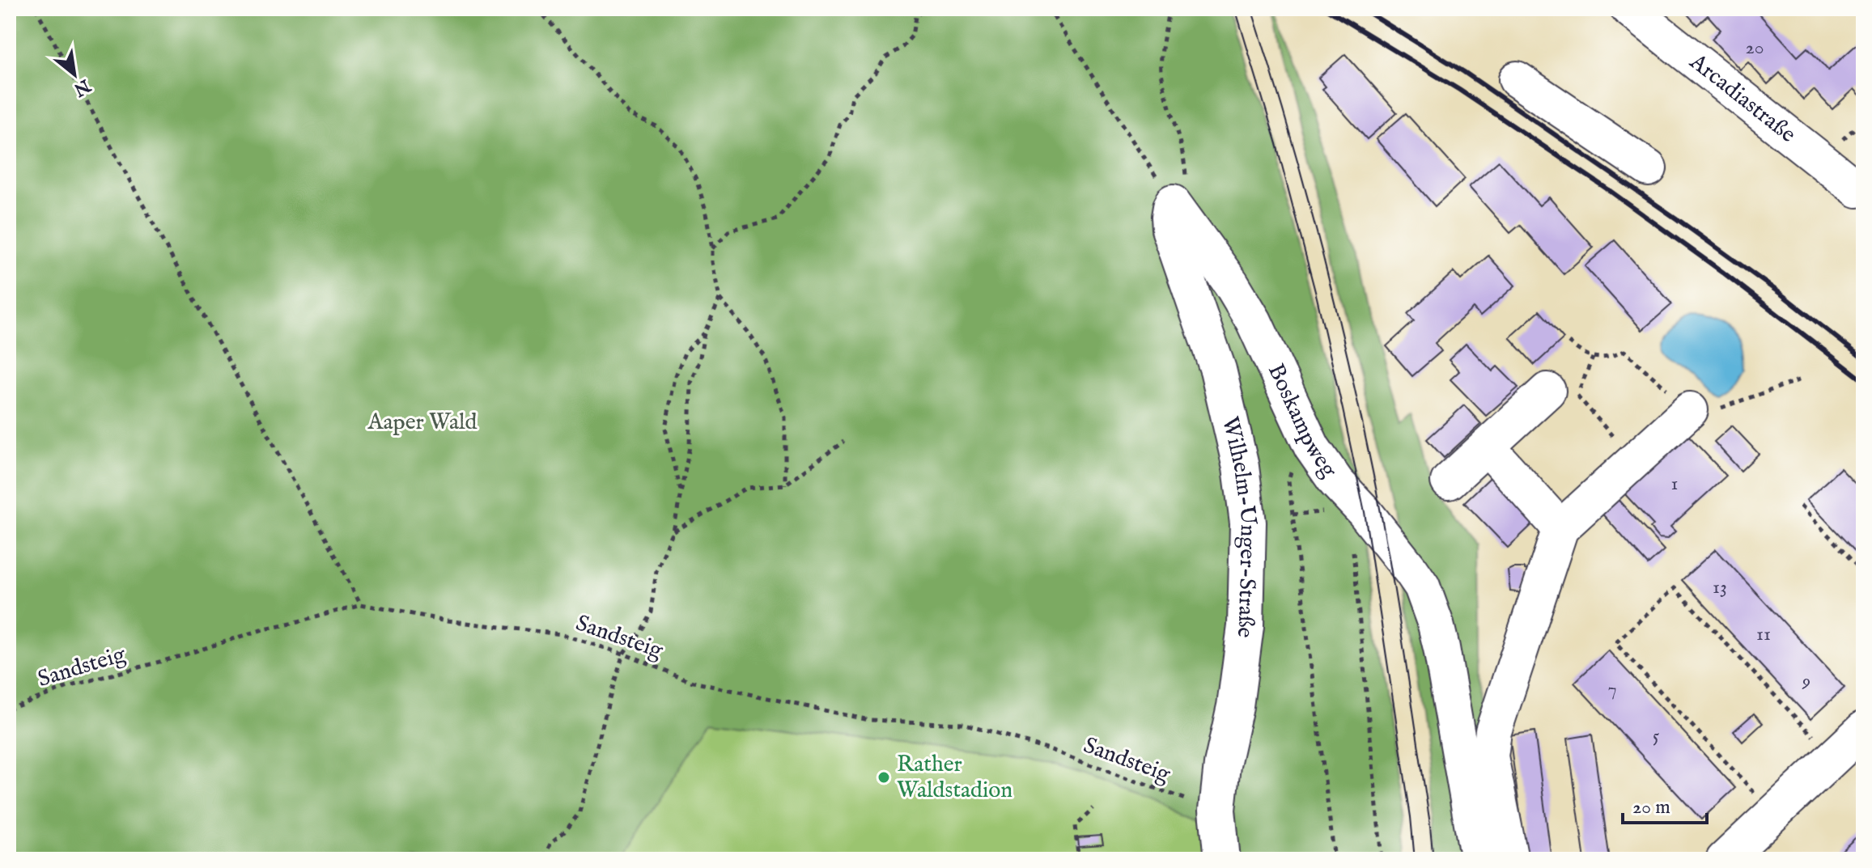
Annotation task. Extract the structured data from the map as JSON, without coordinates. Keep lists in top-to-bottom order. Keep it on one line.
{"streets":{"street":["Arcadiastraße","Boskampweg","Wilhelm-Unger-Straße"],"path":["Sandsteig"]},"crossings":[["Boskampweg","Wilhelm-Unger-Straße"],["Wilhelm-Unger-Straße","Sandsteig"]],"parks":["Aaper Wald"],"places":["Rather Waldstadion"],"house_numbers":["20","1","13","11","9","7","5"],"scale_bar":"20 m","north":"bottom right"}
